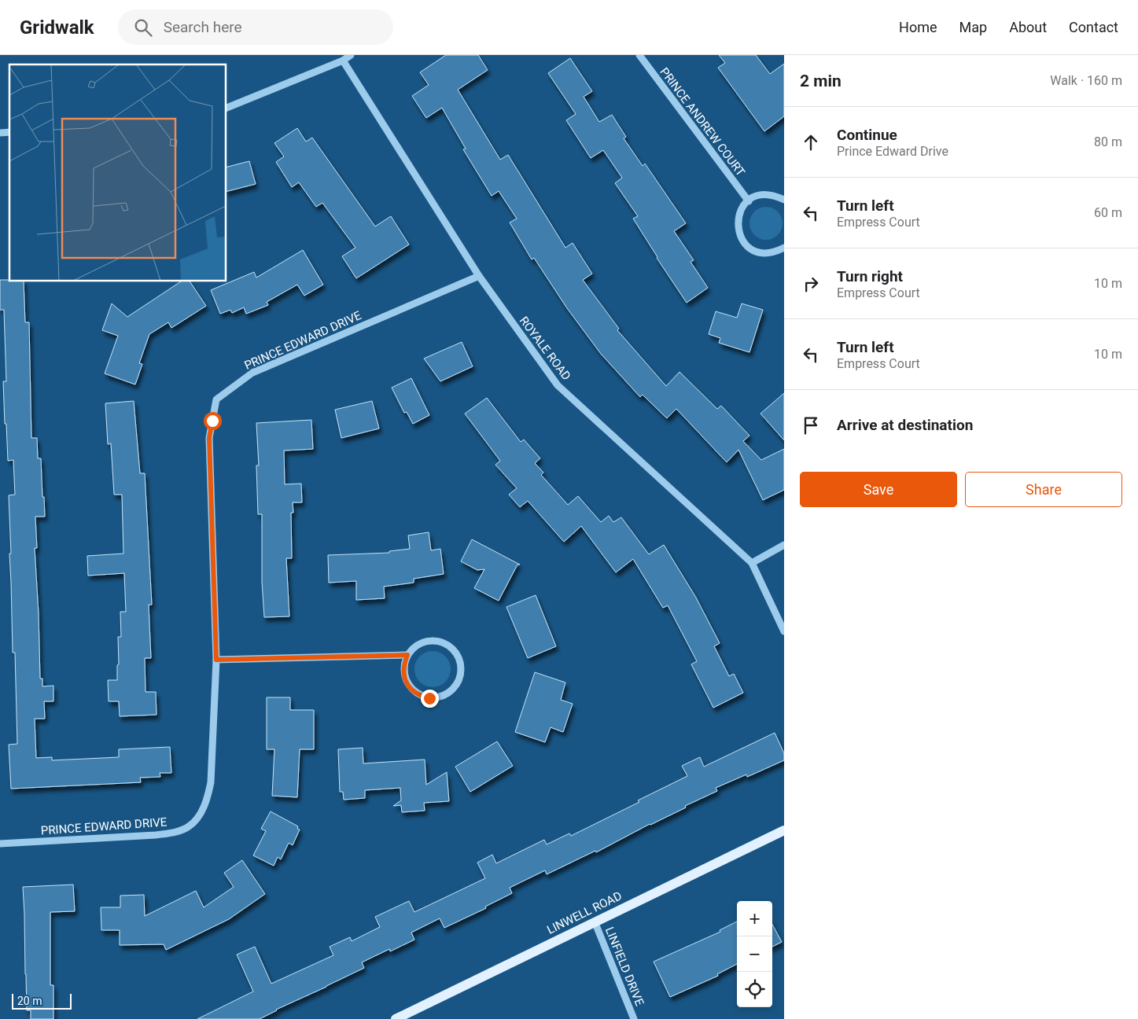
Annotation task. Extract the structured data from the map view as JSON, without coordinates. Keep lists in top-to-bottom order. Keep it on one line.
{"streets":{"main road":["LINWELL ROAD"],"street":["PRINCE ANDREW COURT","PRINCE EDWARD DRIVE","ROYALE ROAD","LINFIELD DRIVE"]},"crossings":[["PRINCE EDWARD DRIVE","ROYALE ROAD"],["LINWELL ROAD","LINFIELD DRIVE"]],"scale_bar":"20 m","page":{"header":"Gridwalk","search":"Search here","nav":["Home","Map","About","Contact"],"heading":["2 min","Walk · 160 m"],"list":[["Continue","Prince Edward Drive","80 m"],["Turn left","Empress Court","60 m"],["Turn right","Empress Court","10 m"],["Turn left","Empress Court","10 m"],"Arrive at destination"],"buttons":["Save","Share"],"map_buttons":["+","−"],"scale":"20 m"}}
